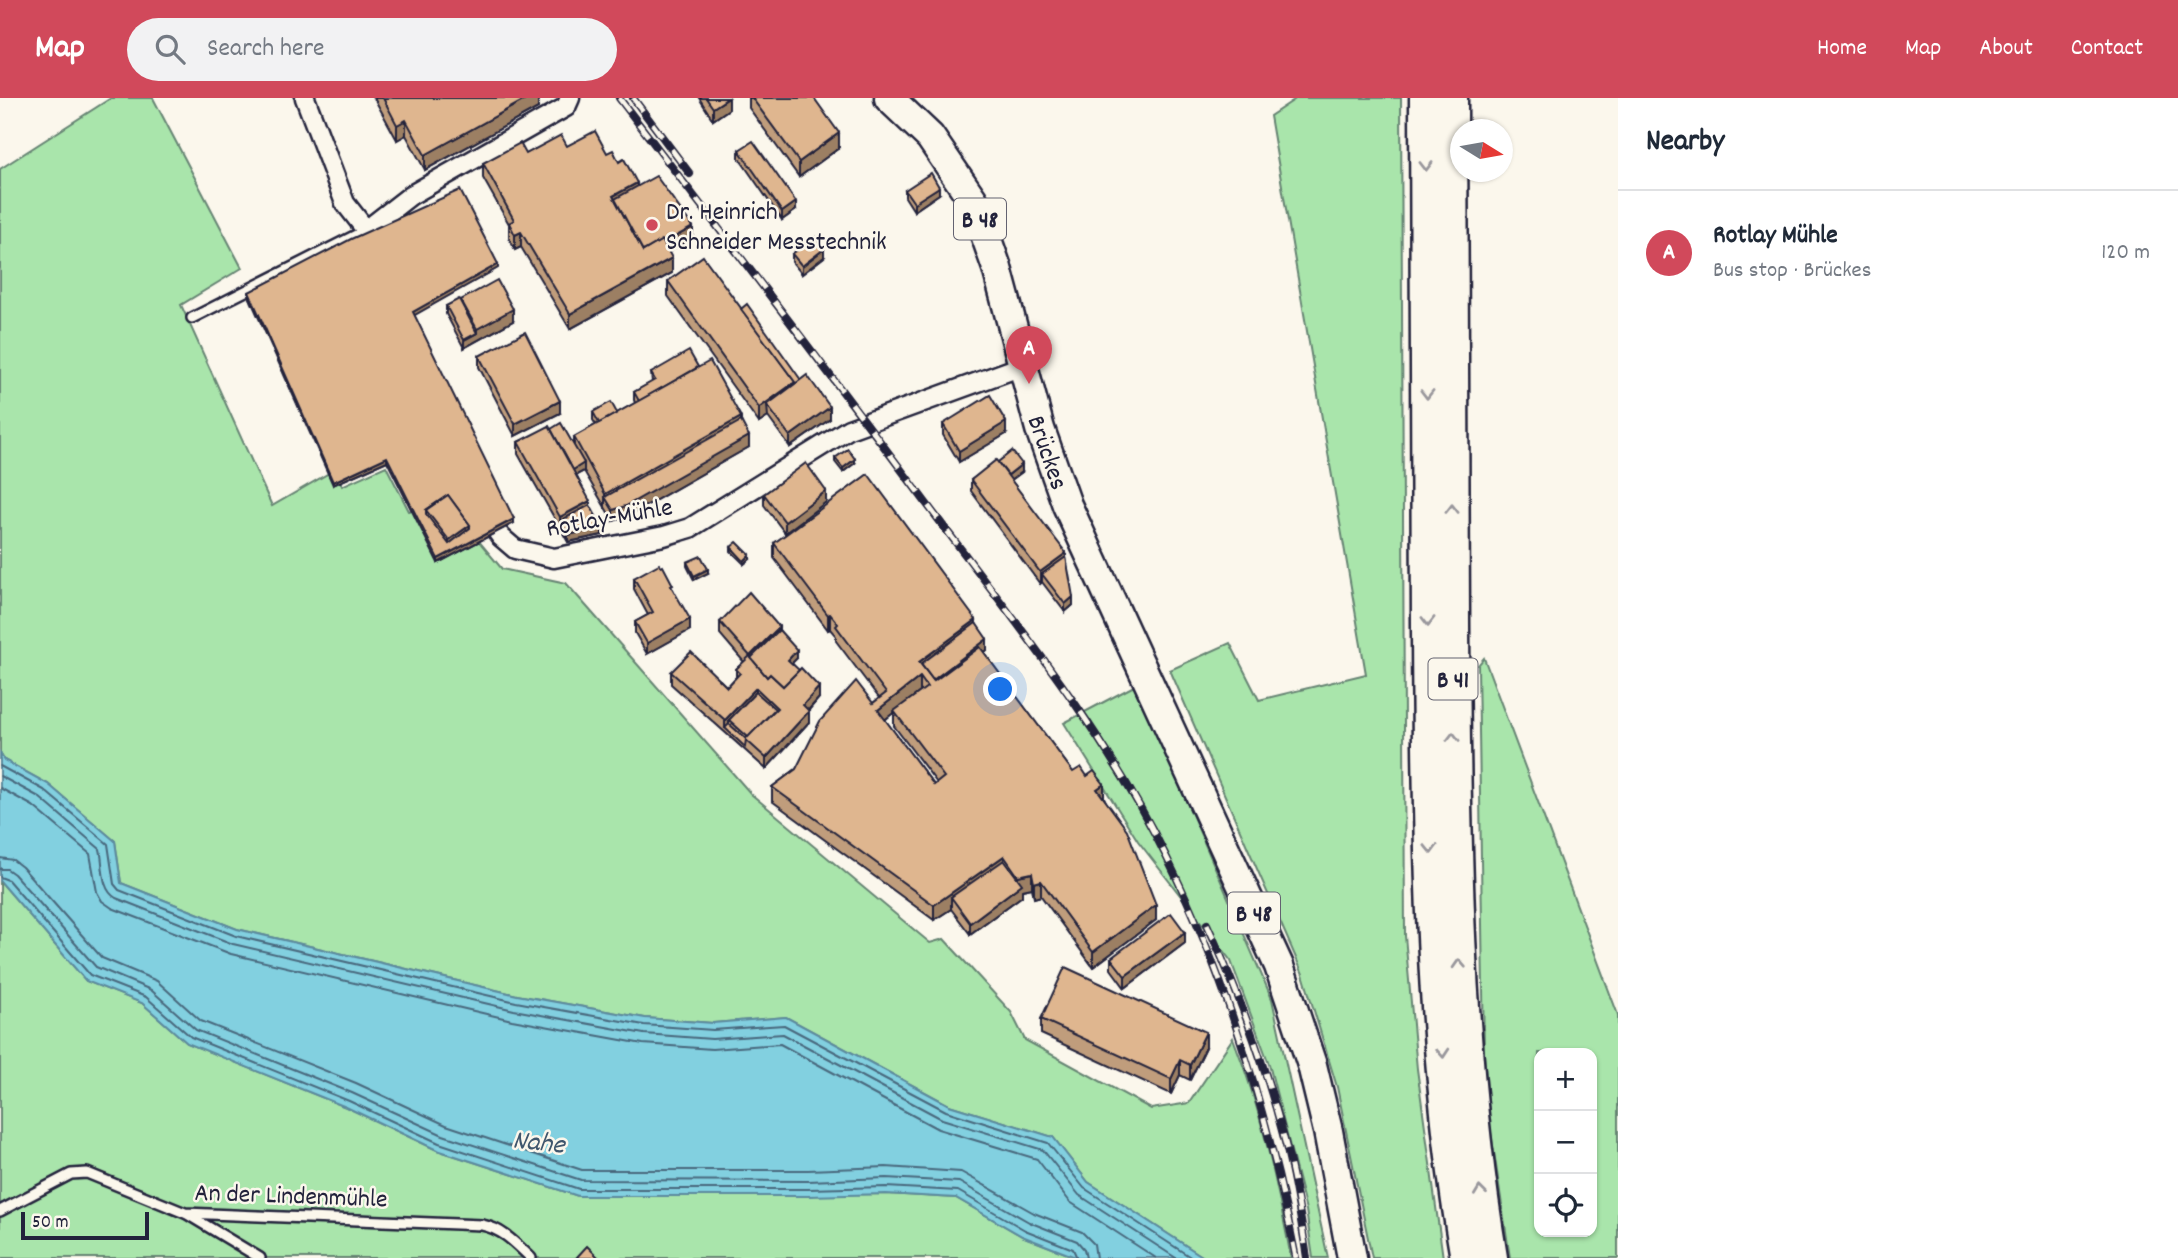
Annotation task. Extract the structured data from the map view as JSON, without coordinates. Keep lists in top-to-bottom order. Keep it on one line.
{"streets":{"highway":["B 41"],"main road":["B 48","Brückes"],"street":["Rotlay-Mühle"],"lane":["An der Lindenmühle"]},"crossings":[["Brückes","Rotlay-Mühle"]],"water":["Nahe"],"places":["Dr. Heinrich Schneider Messtechnik"],"scale_bar":"50 m","north":"right","page":{"header":"Map","search":"Search here","nav":["Home","Map","About","Contact"],"heading":"Nearby","list":[{"mark":"A","name":"Rotlay Mühle","note":"Bus stop · Brückes","value":"120 m"}],"pins":"A","map_buttons":["+","−"],"scale":"50 m"}}
